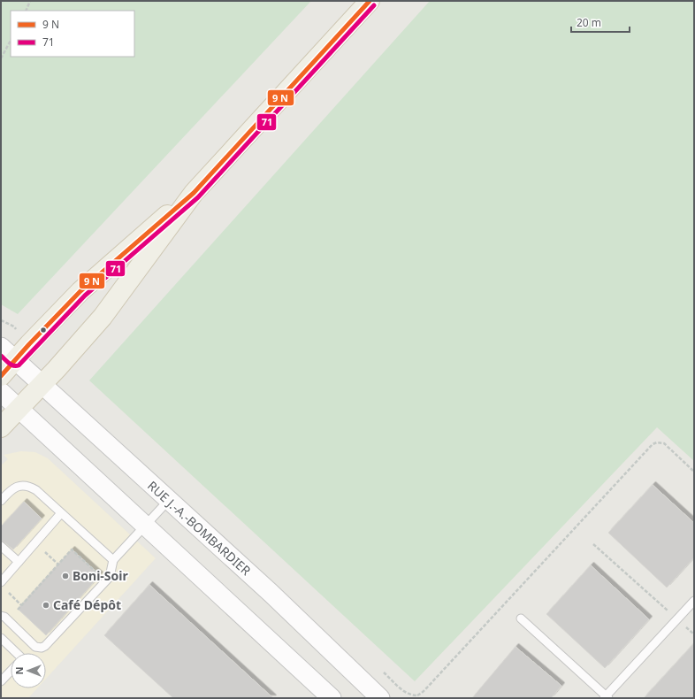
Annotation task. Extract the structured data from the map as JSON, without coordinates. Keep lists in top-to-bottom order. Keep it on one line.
{"streets":{"street":["RUE J.-A.-BOMBARDIER"]},"places":["Boni-Soir","Café Dépôt"],"lines":["transit line 71"],"legend":["9 N","71"],"scale_bar":"20 m","north":"left"}
